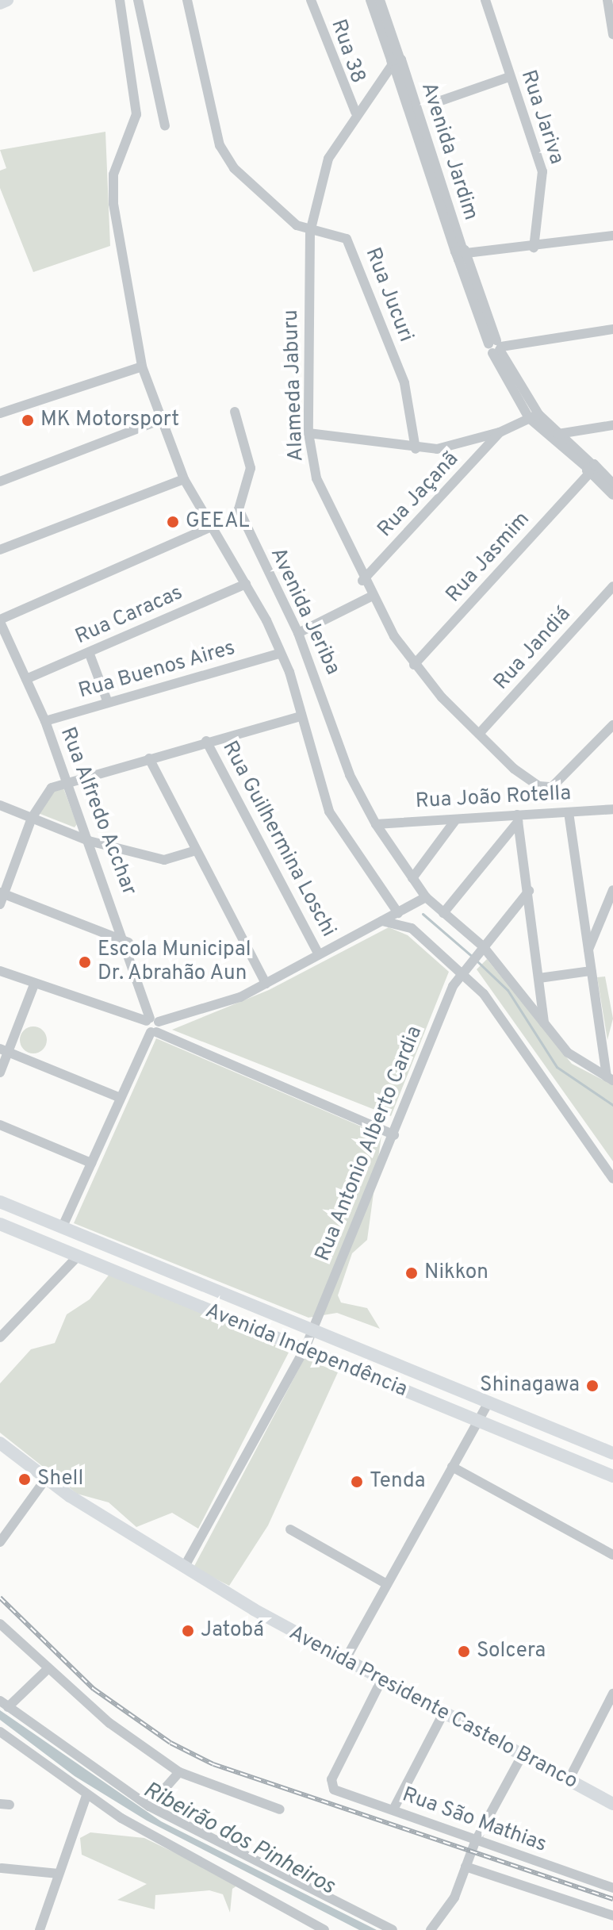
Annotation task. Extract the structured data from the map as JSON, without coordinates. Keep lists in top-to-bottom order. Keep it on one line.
{"streets":{"main road":["Avenida Independência","Avenida Presidente Castelo Branco"],"street":["Rua 38","Rua Jariva","Avenida Jardim","Rua Jucuri","Alameda Jaburu","Rua Jaçanã","Rua Jasmim","Avenida Jeriba","Rua Caracas","Rua Jandiá","Rua Buenos Aires","Rua João Rotella","Rua Alfredo Acchar","Rua Guilhermina Loschi","Rua Antonio Alberto Cardia","Rua São Mathias"]},"crossings":[["Rua 38","Alameda Jaburu"],["Avenida Jardim","Alameda Jaburu"],["Avenida Jardim","Rua Jasmim"],["Rua Jucuri","Alameda Jaburu"],["Alameda Jaburu","Rua Jaçanã"],["Alameda Jaburu","Rua Jasmim"],["Alameda Jaburu","Rua Jandiá"],["Avenida Jeriba","Rua João Rotella"],["Avenida Jeriba","Rua Antonio Alberto Cardia"],["Rua Caracas","Rua Alfredo Acchar"],["Rua Buenos Aires","Rua Alfredo Acchar"],["Rua Antonio Alberto Cardia","Avenida Independência"],["Rua Antonio Alberto Cardia","Avenida Presidente Castelo Branco"],["Avenida Presidente Castelo Branco","Rua São Mathias"]],"water":["Ribeirão dos Pinheiros"],"places":["MK Motorsport","GEEAL","Escola Municipal Dr. Abrahão Aun","Nikkon","Shinagawa","Shell","Tenda","Jatobá","Solcera"]}
